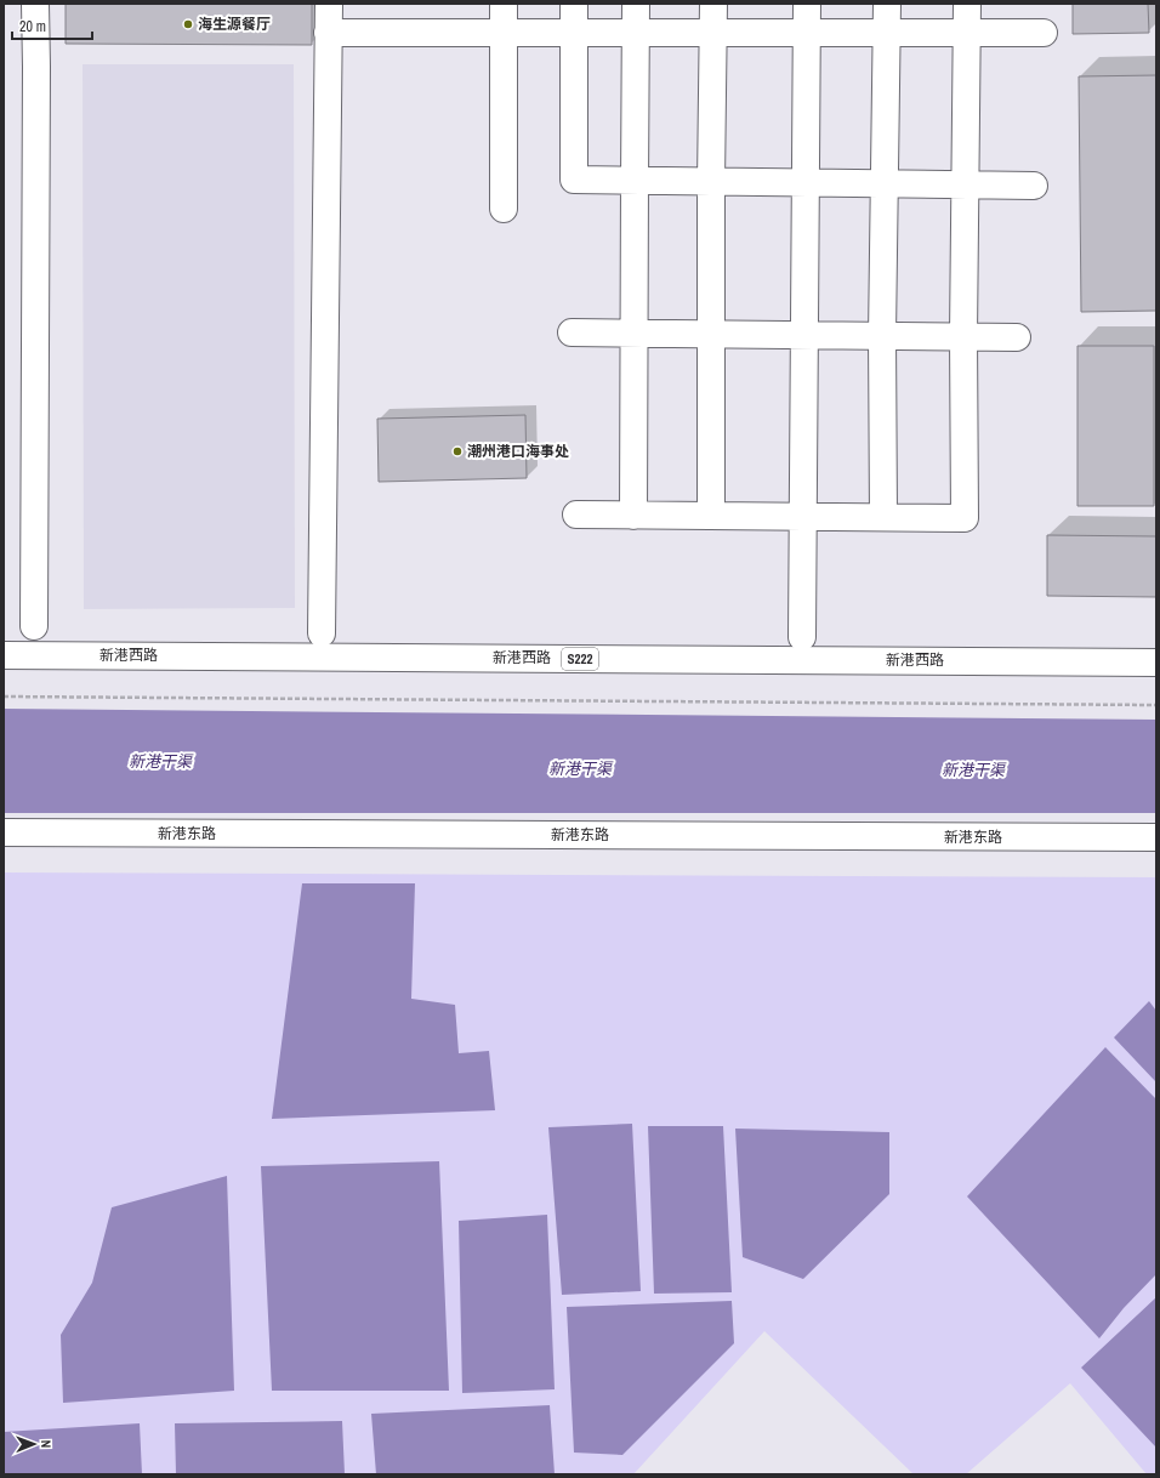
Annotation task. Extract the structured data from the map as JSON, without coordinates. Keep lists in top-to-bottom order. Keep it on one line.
{"streets":{"street":["新港西路","S222","新港东路"]},"water":["新港干渠"],"places":["海生源餐厅","潮州港口海事处"],"scale_bar":"20 m","north":"right"}
